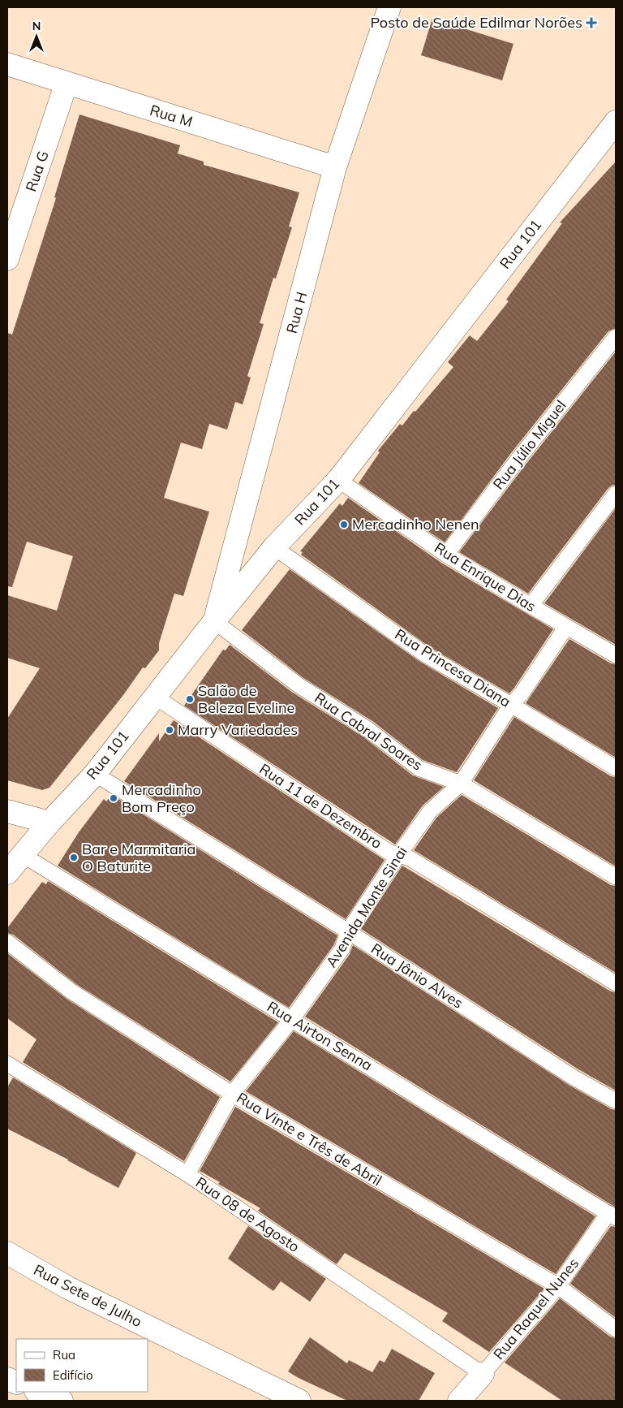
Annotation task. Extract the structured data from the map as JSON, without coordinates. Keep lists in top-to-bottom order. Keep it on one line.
{"streets":{"street":["Rua M","Rua G","Rua 101","Rua H","Rua Sete de Julho","Rua Raquel Nunes"],"lane":["Rua Júlio Miguel","Rua Enrique Dias","Rua Princesa Diana","Rua Cabral Soares","Rua 11 de Dezembro","Avenida Monte Sinai","Rua Jânio Alves","Rua Airton Senna","Rua Vinte e Três de Abril","Rua 08 de Agosto"]},"crossings":[["Rua M","Rua G"],["Rua M","Rua H"],["Rua 101","Rua H"],["Rua 101","Rua Enrique Dias"],["Rua 101","Rua Princesa Diana"],["Rua 101","Rua Cabral Soares"],["Rua 101","Rua 11 de Dezembro"],["Rua 101","Rua Jânio Alves"],["Rua 101","Rua Airton Senna"],["Rua H","Rua Cabral Soares"],["Rua Júlio Miguel","Rua Enrique Dias"],["Rua Enrique Dias","Avenida Monte Sinai"],["Rua Princesa Diana","Avenida Monte Sinai"],["Rua Cabral Soares","Avenida Monte Sinai"],["Rua 11 de Dezembro","Avenida Monte Sinai"],["Avenida Monte Sinai","Rua Jânio Alves"],["Avenida Monte Sinai","Rua Airton Senna"],["Avenida Monte Sinai","Rua Vinte e Três de Abril"],["Avenida Monte Sinai","Rua 08 de Agosto"],["Rua Airton Senna","Rua Raquel Nunes"],["Rua Vinte e Três de Abril","Rua Raquel Nunes"],["Rua 08 de Agosto","Rua Raquel Nunes"]],"places":{"health":["Posto de Saúde Edilmar Norões"],"other":["Mercadinho Nenen","Salão de Beleza Eveline","Marry Variedades","Mercadinho Bom Preço","Bar e Marmitaria O Baturite"]},"legend":["Rua","Edifício"],"north":"top"}
